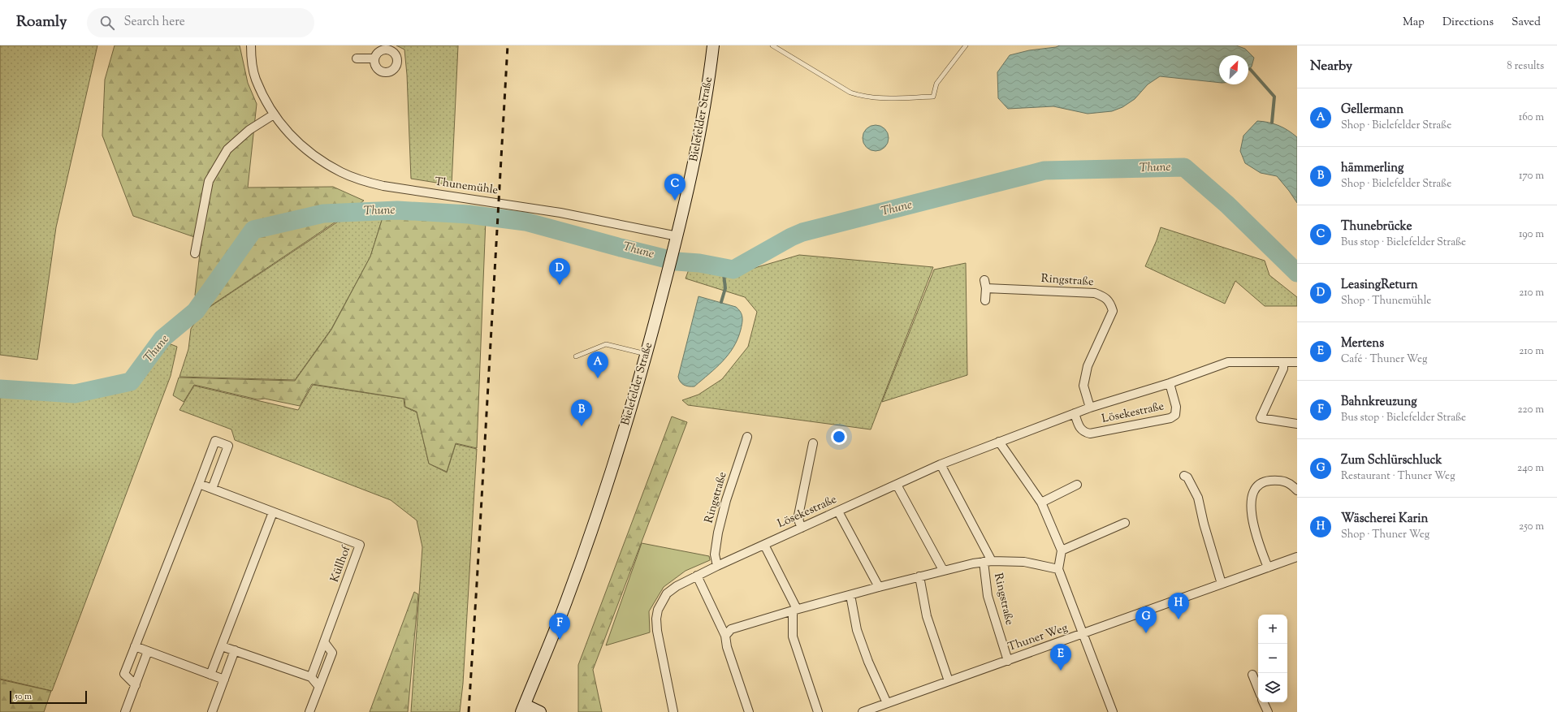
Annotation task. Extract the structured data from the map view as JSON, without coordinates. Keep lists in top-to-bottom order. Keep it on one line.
{"streets":{"main road":["Bielefelder Straße"],"street":["Thunemühle","Ringstraße","Lösekestraße","Küllhof","Thuner Weg"]},"crossings":[["Bielefelder Straße","Thunemühle"],["Ringstraße","Lösekestraße"],["Ringstraße","Thuner Weg"]],"water":["Thune"],"scale_bar":"50 m","north":"top right","page":{"header":"Roamly","search":"Search here","nav":["Map","Directions","Saved"],"heading":["Nearby","8 results"],"list":[{"mark":"A","name":"Gellermann","note":"Shop · Bielefelder Straße","value":"160 m"},{"mark":"B","name":"hämmerling","note":"Shop · Bielefelder Straße","value":"170 m"},{"mark":"C","name":"Thunebrücke","note":"Bus stop · Bielefelder Straße","value":"190 m"},{"mark":"D","name":"LeasingReturn","note":"Shop · Thunemühle","value":"210 m"},{"mark":"E","name":"Mertens","note":"Café · Thuner Weg","value":"210 m"},{"mark":"F","name":"Bahnkreuzung","note":"Bus stop · Bielefelder Straße","value":"220 m"},{"mark":"G","name":"Zum Schlürschluck","note":"Restaurant · Thuner Weg","value":"240 m"},{"mark":"H","name":"Wäscherei Karin","note":"Shop · Thuner Weg","value":"250 m"}],"pins":["C","D","A","B","H","G","F","E"],"map_buttons":["+","−"],"scale":"50 m"}}
